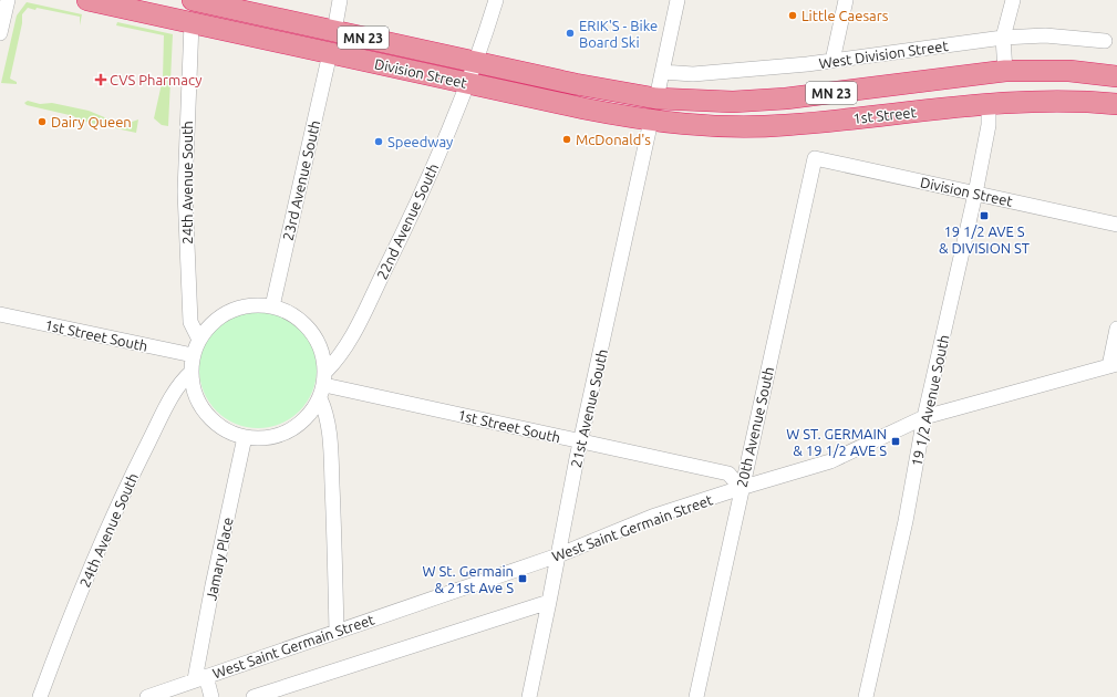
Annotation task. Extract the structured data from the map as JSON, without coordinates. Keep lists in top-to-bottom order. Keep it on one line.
{"streets":{"highway":["MN 23","Division Street","1st Street"],"street":["West Division Street","23rd Avenue South","24th Avenue South","22nd Avenue South","1st Street South","19 1/2 Avenue South","21st Avenue South","20th Avenue South","West Saint Germain Street","Jamary Place"]},"crossings":[["Division Street","1st Street"],["Division Street","23rd Avenue South"],["Division Street","24th Avenue South"],["Division Street","22nd Avenue South"],["Division Street","19 1/2 Avenue South"],["Division Street","21st Avenue South"],["Division Street","20th Avenue South"],["1st Street","19 1/2 Avenue South"],["1st Street","21st Avenue South"],["23rd Avenue South","24th Avenue South"],["23rd Avenue South","22nd Avenue South"],["23rd Avenue South","1st Street South"],["23rd Avenue South","Jamary Place"],["24th Avenue South","22nd Avenue South"],["24th Avenue South","1st Street South"],["24th Avenue South","Jamary Place"],["22nd Avenue South","1st Street South"],["22nd Avenue South","Jamary Place"],["1st Street South","21st Avenue South"],["1st Street South","20th Avenue South"],["1st Street South","West Saint Germain Street"],["1st Street South","Jamary Place"],["19 1/2 Avenue South","West Saint Germain Street"],["21st Avenue South","West Saint Germain Street"],["20th Avenue South","West Saint Germain Street"],["West Saint Germain Street","Jamary Place"]],"places":{"other":["Little Caesars","ERIK'S - Bike Board Ski","Dairy Queen","McDonald's","Speedway"],"health":["CVS Pharmacy"],"transit":["19 1/2 AVE S & DIVISION ST","W ST. GERMAIN & 19 1/2 AVE S","W St. Germain & 21st Ave S"]}}
